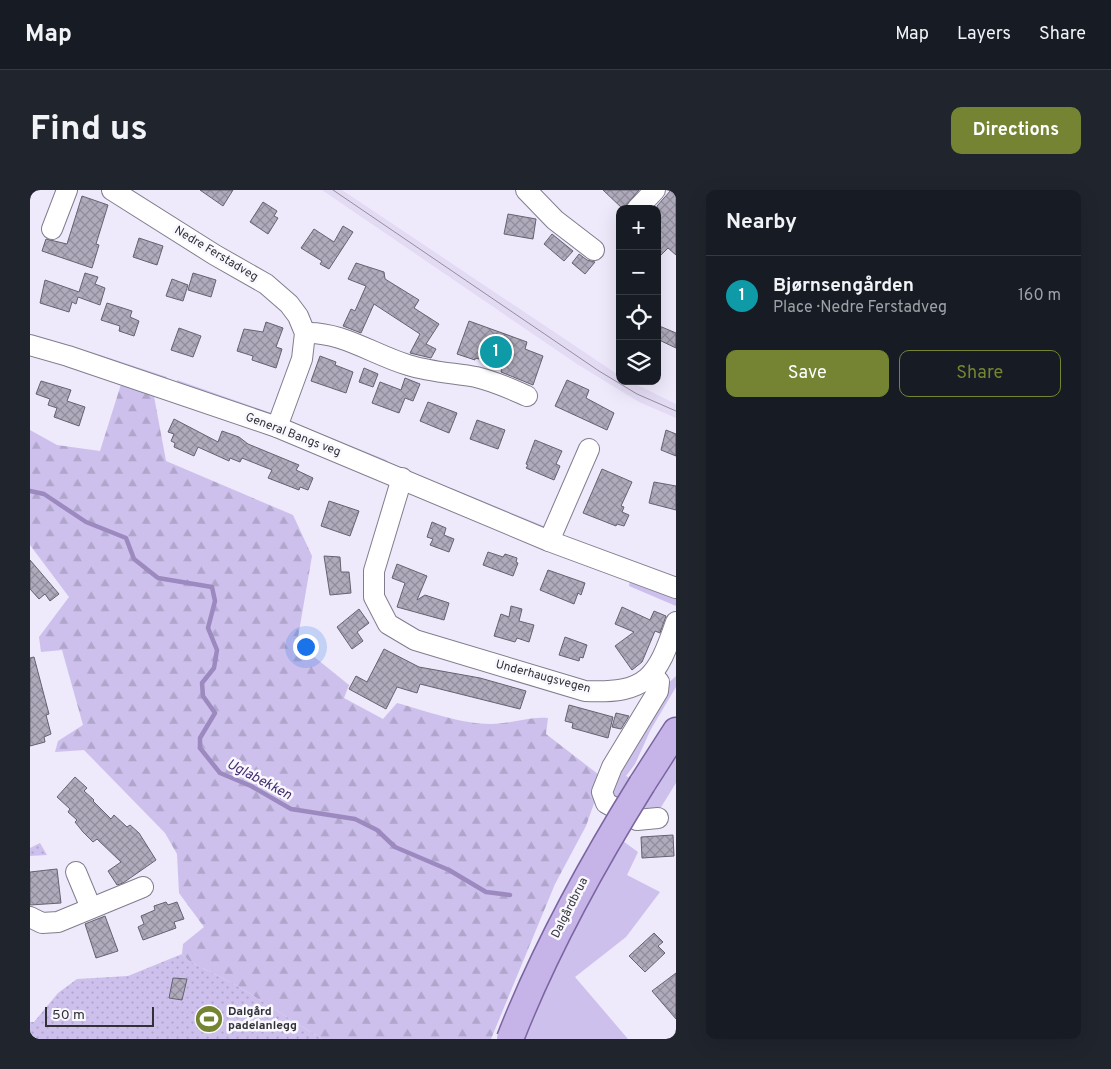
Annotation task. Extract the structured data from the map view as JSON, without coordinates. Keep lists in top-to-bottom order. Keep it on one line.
{"streets":{"main road":["Dalgårdbrua"],"street":["Nedre Ferstadveg","General Bangs veg","Underhaugsvegen"]},"crossings":[["General Bangs veg","Underhaugsvegen"]],"water":["Uglabekken"],"places":{"sports":["Dalgård padelanlegg"]},"scale_bar":"50 m","page":{"header":"Map","nav":["Map","Layers","Share"],"buttons":["Directions",["Save","Share"]],"title":"Find us","heading":"Nearby","map_buttons":["+","−"],"list":[{"mark":"1","name":"Bjørnsengården","note":"Place · Nedre Ferstadveg","value":"160 m"}],"pins":"1","scale":"50 m"}}
